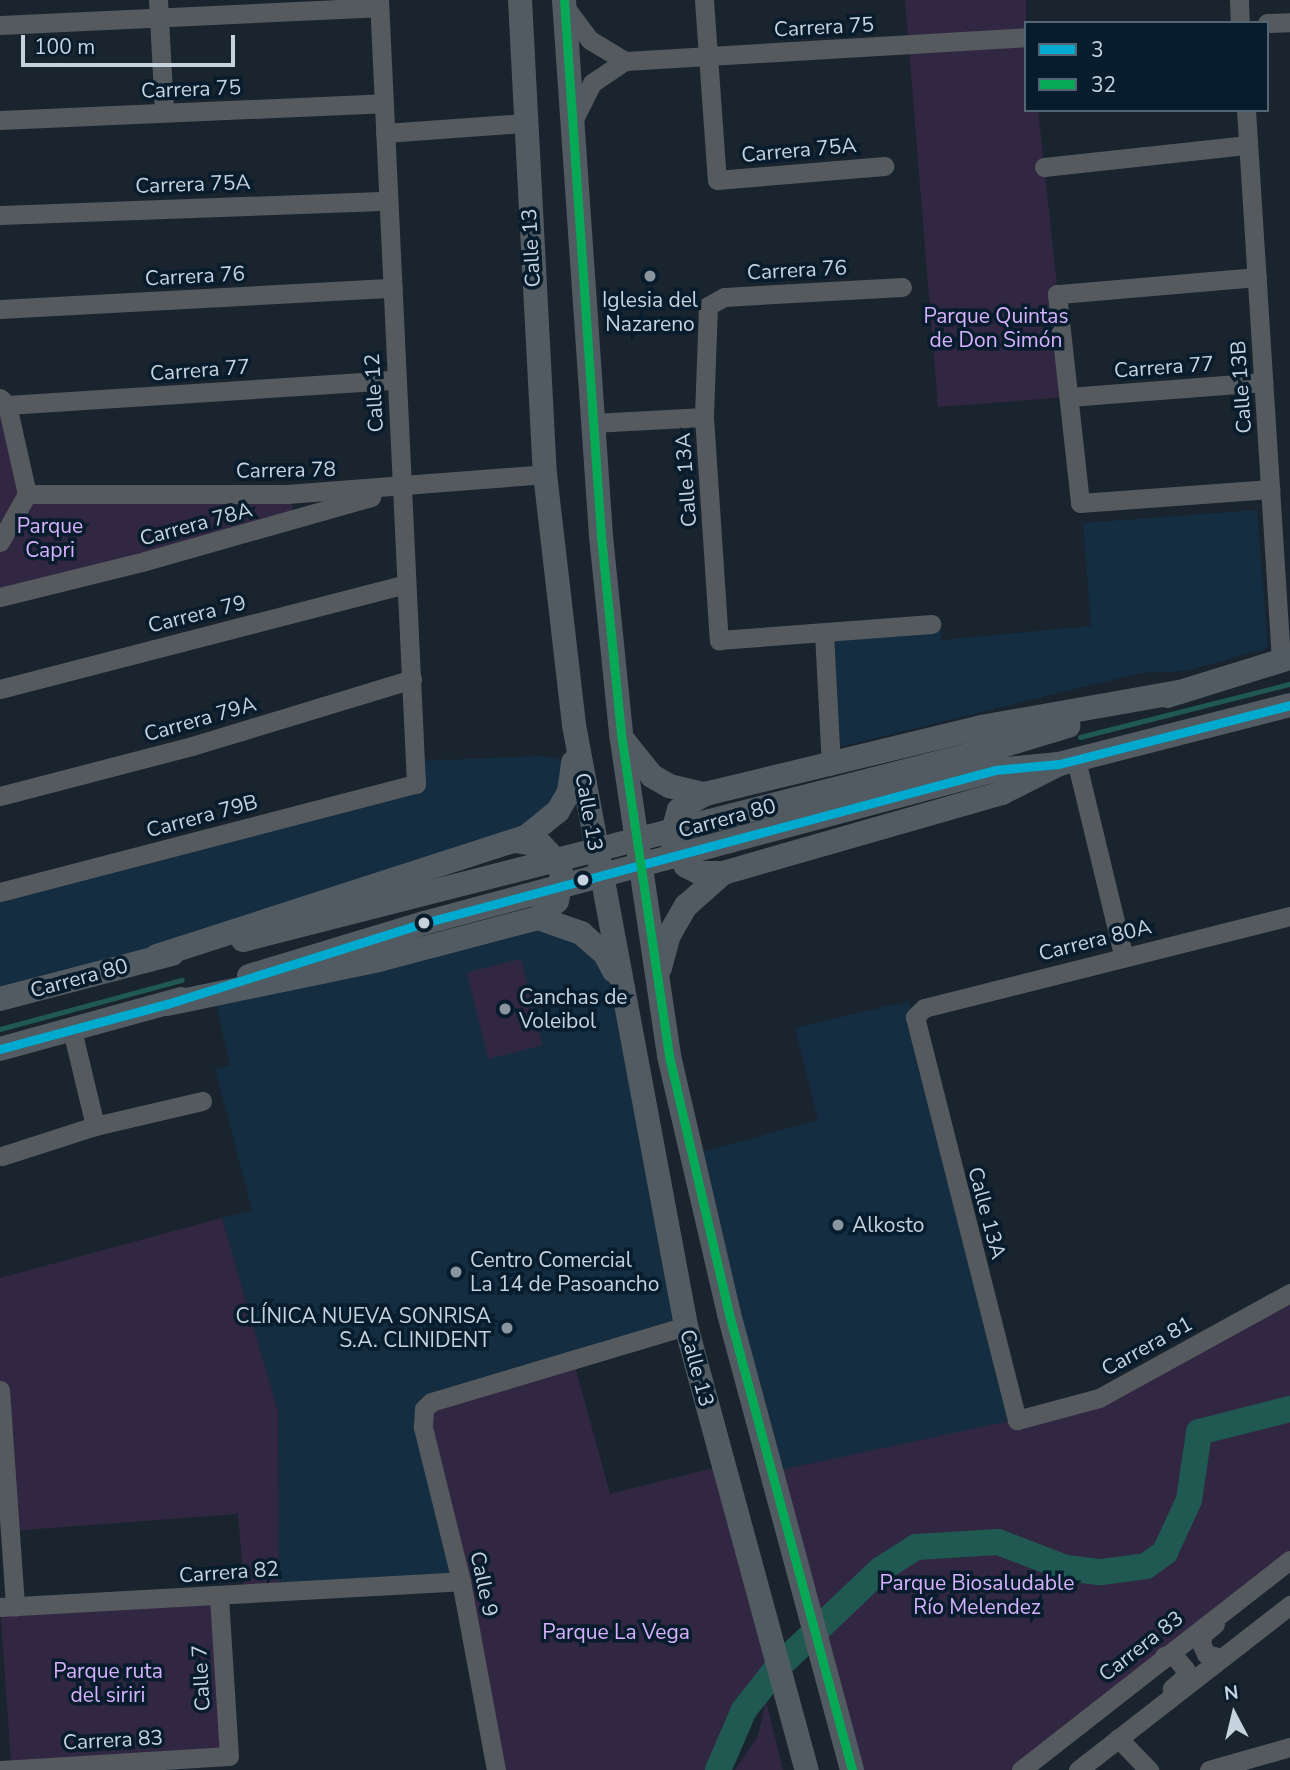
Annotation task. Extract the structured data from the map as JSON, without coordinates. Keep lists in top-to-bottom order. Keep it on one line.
{"streets":{"main road":["Calle 13","Carrera 80"],"street":["Carrera 75","Carrera 75A","Carrera 76","Carrera 77","Calle 13B","Calle 12","Carrera 78","Calle 13A","Carrera 78A","Carrera 79","Carrera 79A","Carrera 79B","Carrera 80A","Carrera 81","Carrera 82","Calle 9","Carrera 83","Calle 7"]},"crossings":[["Carrera 75","Carrera 75A"],["Carrera 75","Calle 12"],["Carrera 75A","Calle 12"],["Calle 13","Carrera 78"],["Calle 13","Carrera 80"],["Calle 13","Calle 9"],["Carrera 76","Calle 12"],["Carrera 76","Calle 13A"],["Carrera 77","Calle 13B"],["Carrera 77","Calle 12"],["Calle 13B","Carrera 80"],["Calle 12","Carrera 78"],["Calle 12","Carrera 78A"],["Calle 12","Carrera 79"],["Calle 12","Carrera 79A"],["Calle 12","Carrera 79B"],["Carrera 78","Carrera 78A"],["Calle 13A","Carrera 80A"],["Calle 13A","Carrera 81"],["Carrera 82","Calle 9"],["Carrera 82","Calle 7"],["Carrera 83","Calle 7"]],"parks":["Parque Quintas de Don Simón","Parque Capri","Parque Biosaludable Río Melendez","Parque La Vega","Parque ruta del siriri"],"places":["Iglesia del Nazareno","Canchas de Voleibol","Alkosto","Centro Comercial La 14 de Pasoancho","CLÍNICA NUEVA SONRISA S.A. CLINIDENT"],"lines":["transit line 32","transit line 3"],"legend":["3","32"],"scale_bar":"100 m","north":"top"}
